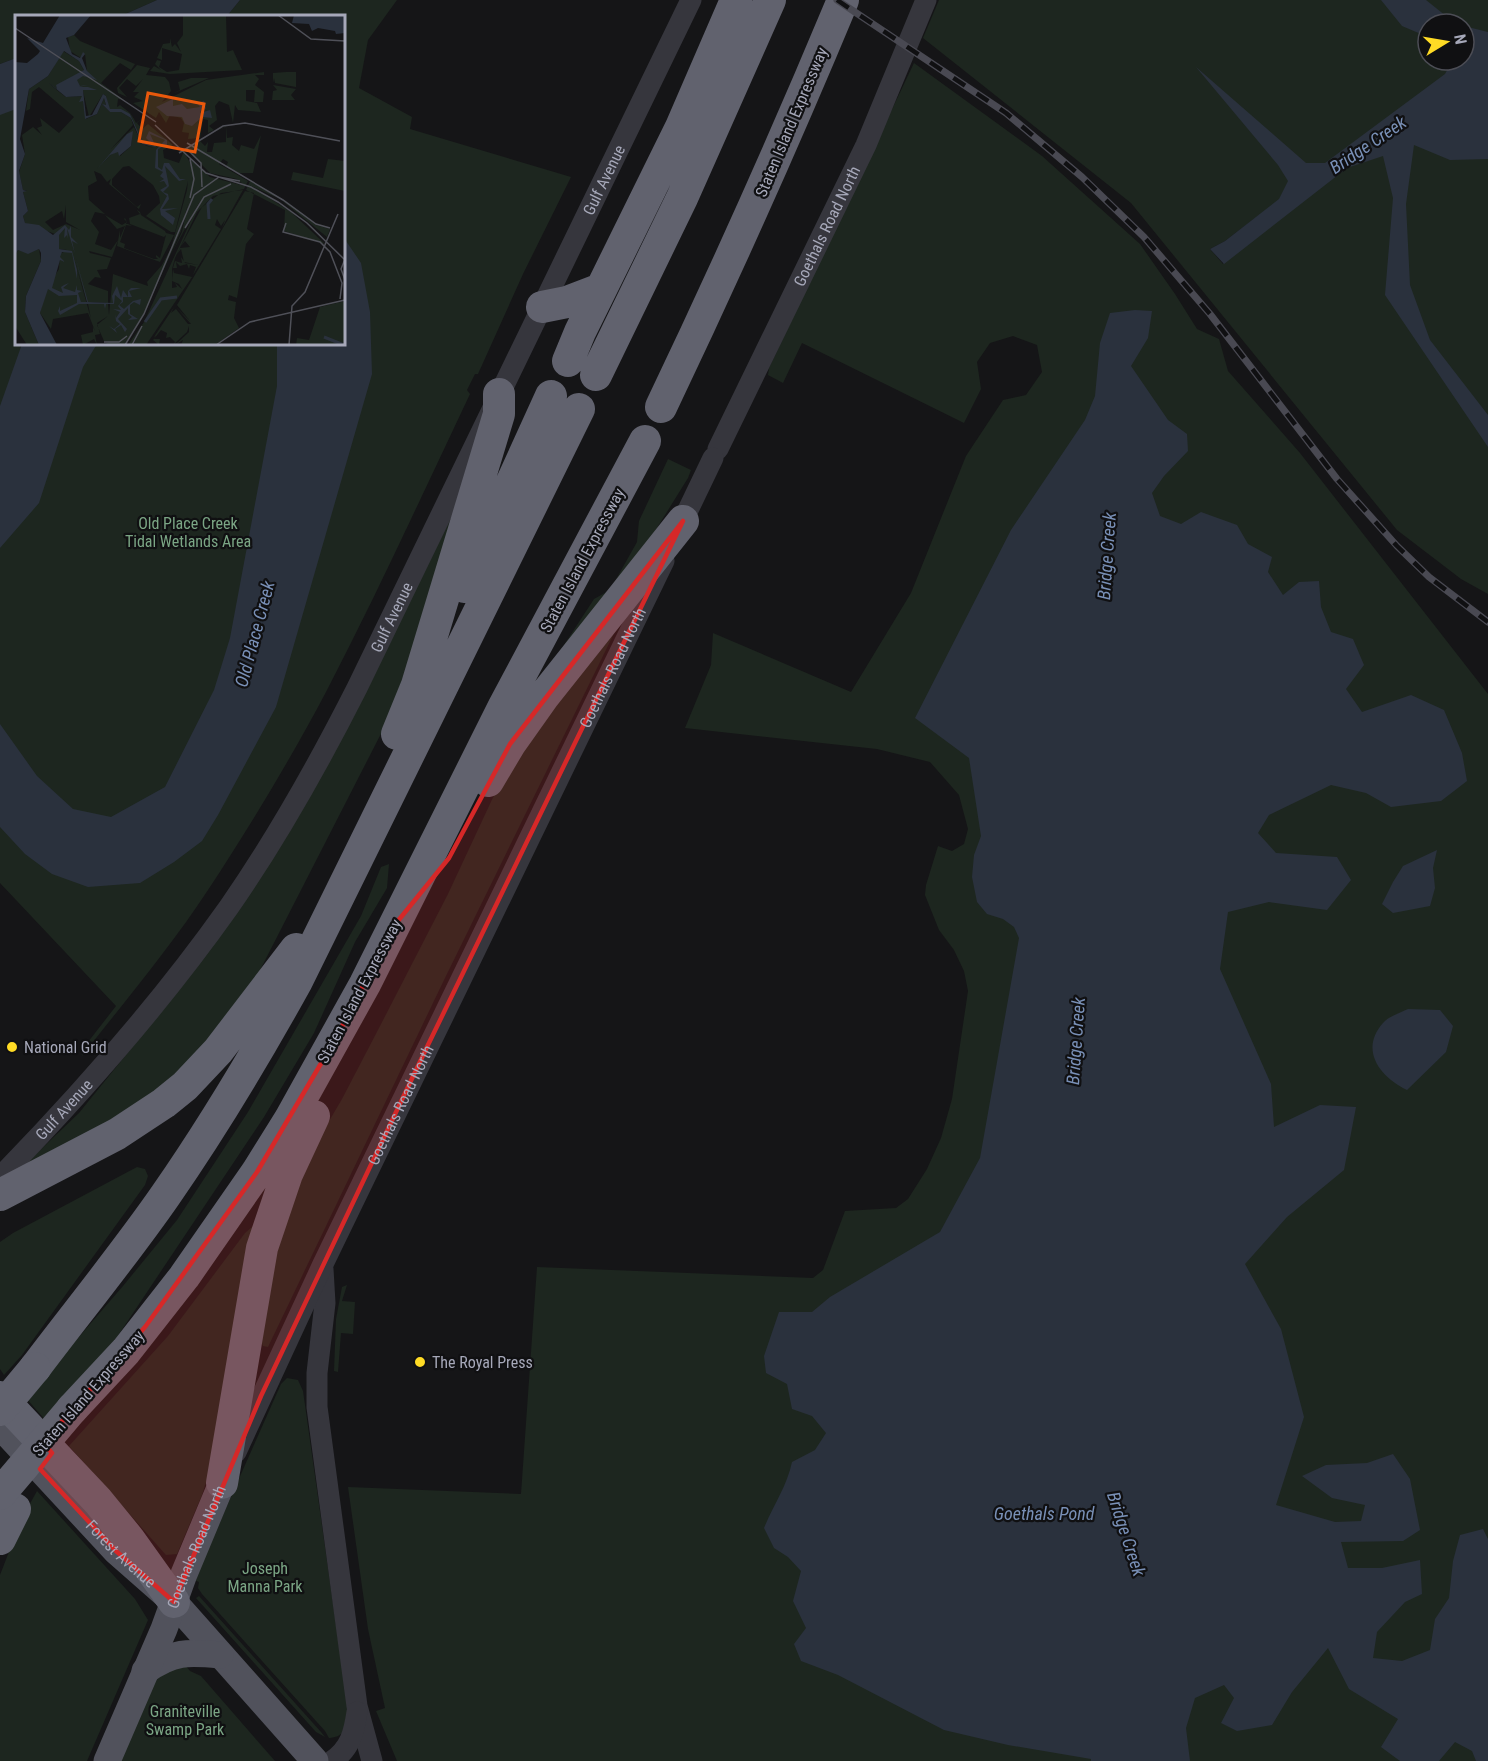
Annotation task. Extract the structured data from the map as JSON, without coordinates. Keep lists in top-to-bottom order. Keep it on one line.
{"streets":{"highway":["Staten Island Expressway"],"main road":["Goethals Road North","Forest Avenue"],"street":["Gulf Avenue"]},"crossings":[["Goethals Road North","Forest Avenue"]],"water":["Bridge Creek","Old Place Creek","Goethals Pond"],"parks":["Old Place Creek Tidal Wetlands Area","Joseph Manna Park","Graniteville Swamp Park"],"places":["National Grid","The Royal Press"],"north":"right"}
